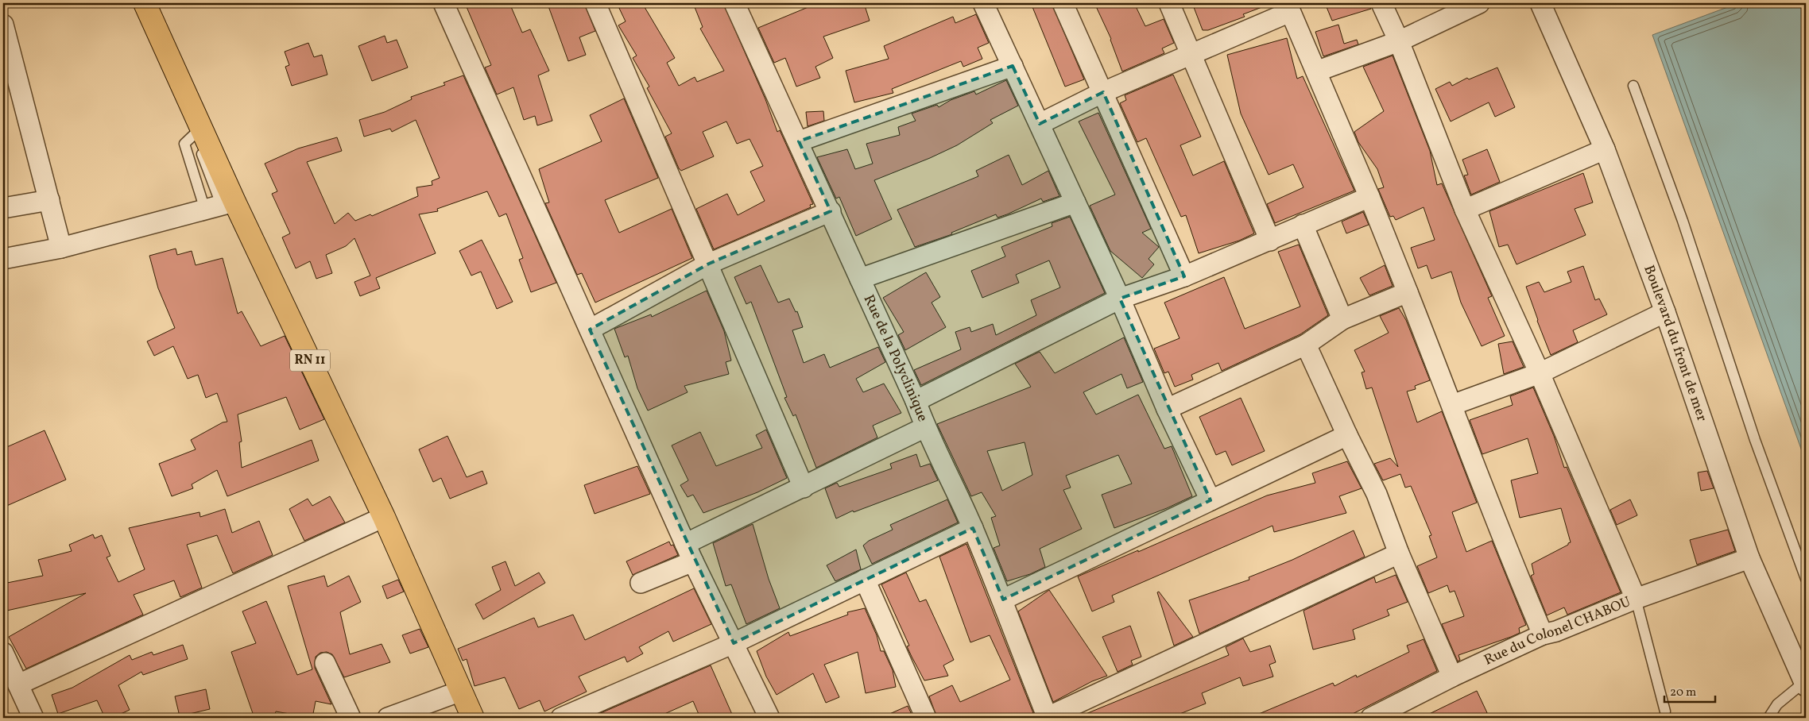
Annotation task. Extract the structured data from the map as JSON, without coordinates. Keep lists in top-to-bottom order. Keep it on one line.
{"streets":{"main road":["RN 11"],"street":["Boulevard du front de mer","Rue de la Polyclinique","Rue du Colonel CHABOU"]},"crossings":[["Boulevard du front de mer","Rue du Colonel CHABOU"]],"scale_bar":"20 m"}
